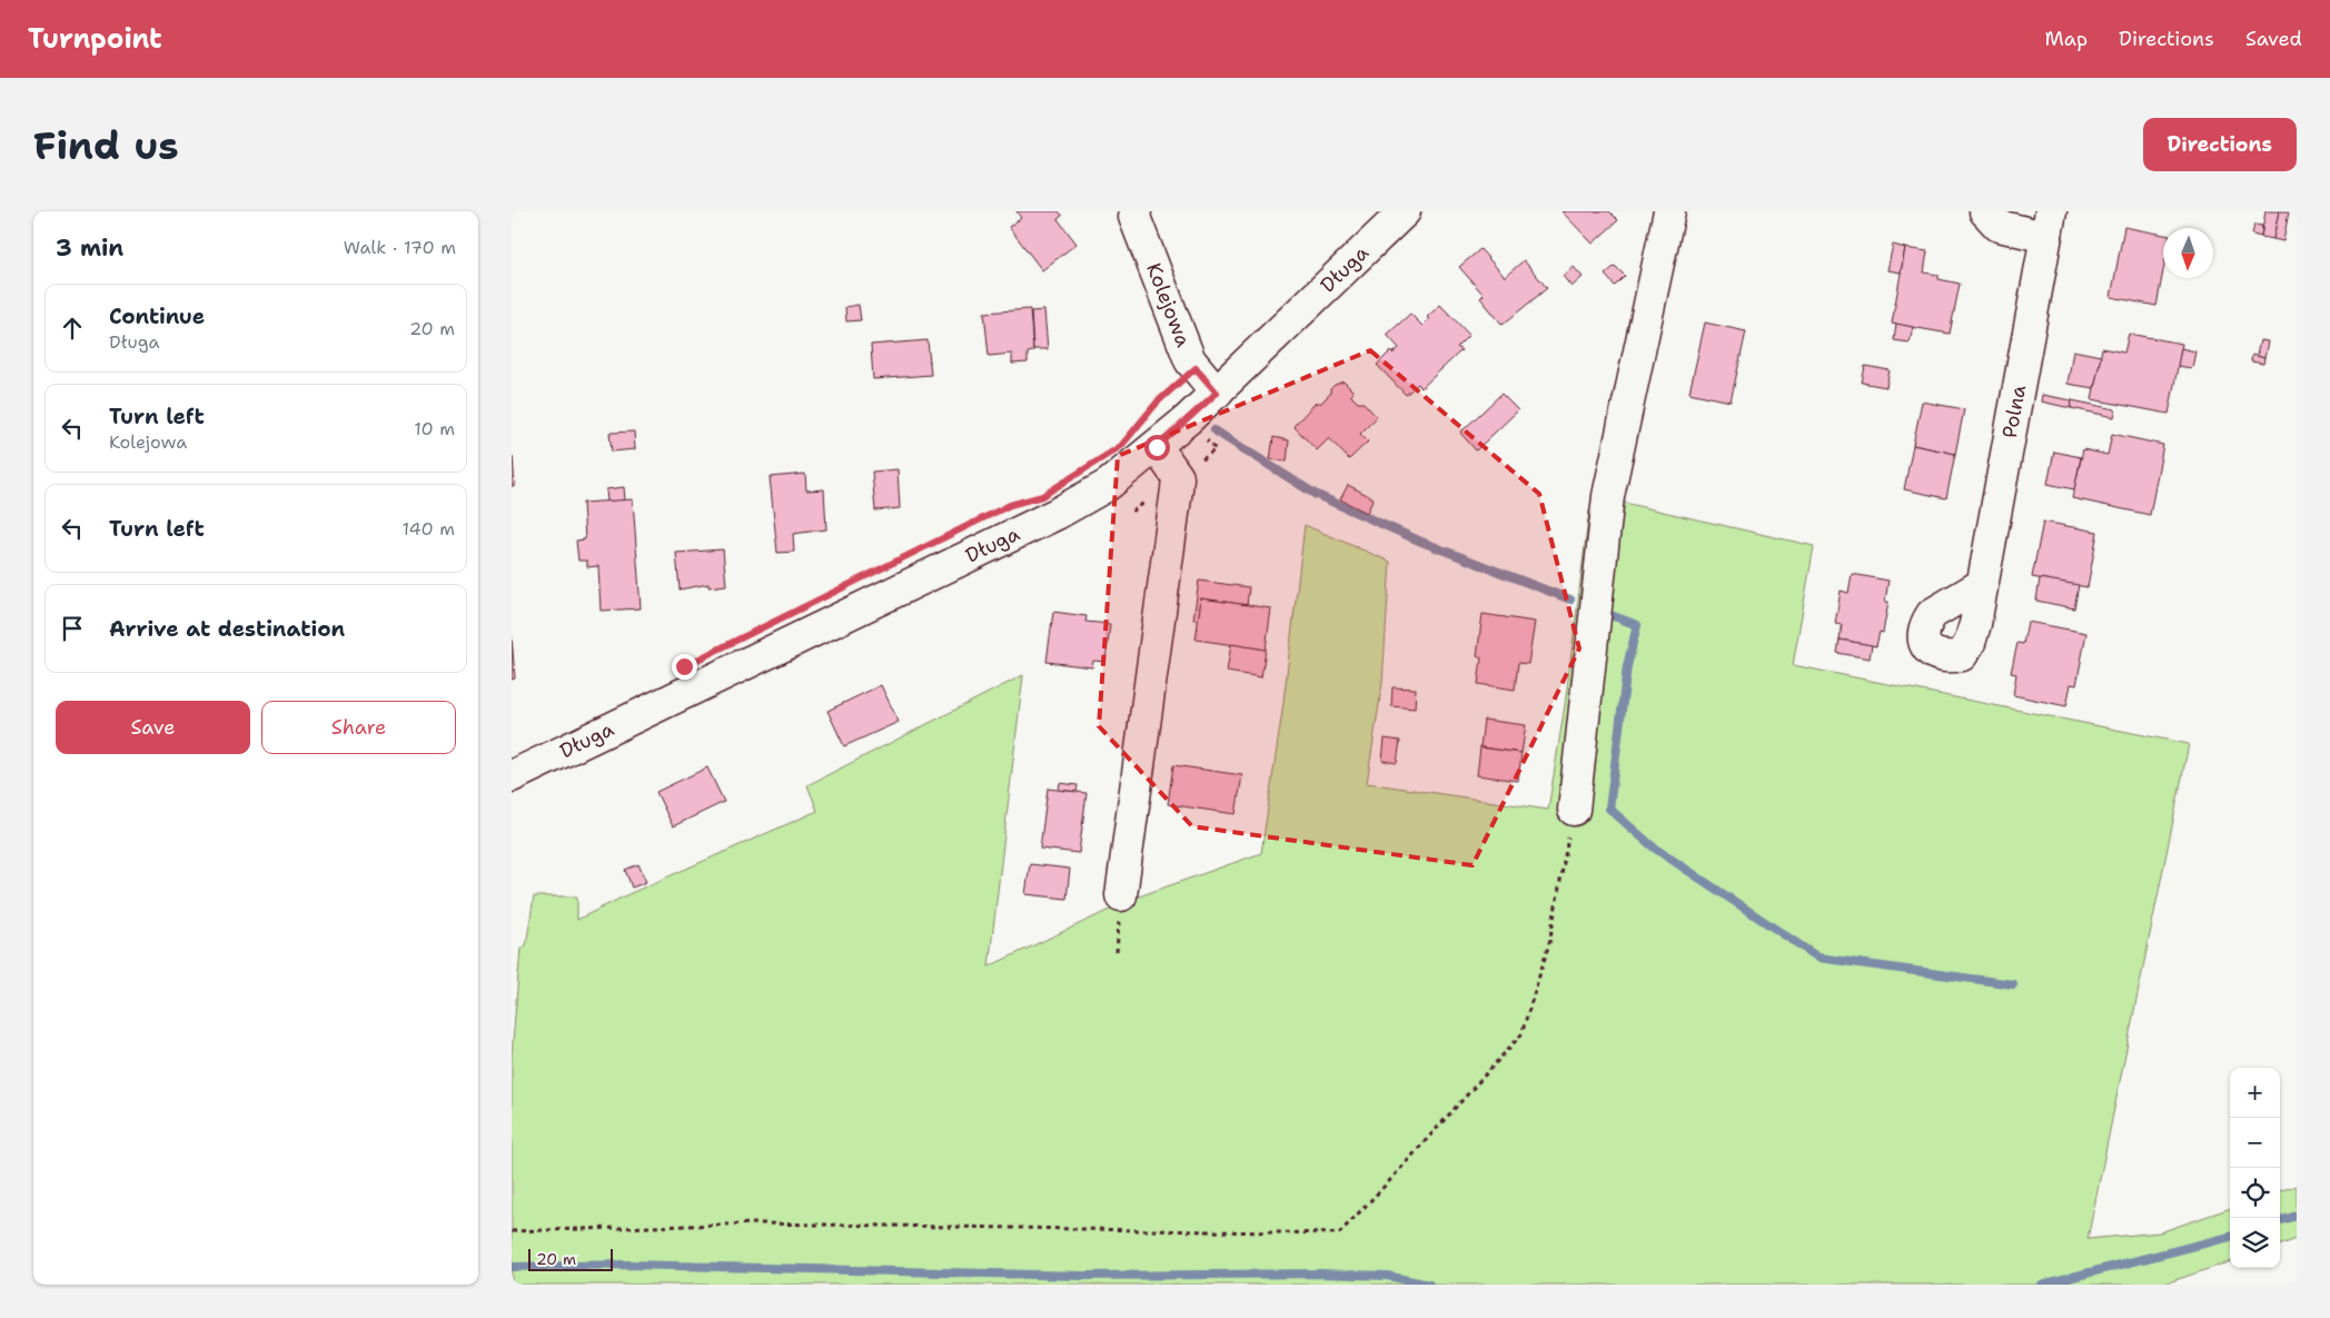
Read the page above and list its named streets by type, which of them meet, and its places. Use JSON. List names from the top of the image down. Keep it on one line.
{"streets":{"street":["Długa","Kolejowa","Polna"]},"crossings":[["Długa","Kolejowa"]],"scale_bar":"20 m","north":"bottom","page":{"header":"Turnpoint","nav":["Map","Directions","Saved"],"buttons":["Directions",["Save","Share"]],"title":"Find us","heading":["3 min","Walk · 170 m"],"list":[["Continue","Długa","20 m"],["Turn left","Kolejowa","10 m"],["Turn left","140 m"],"Arrive at destination"],"map_buttons":["+","−"],"scale":"20 m"}}
